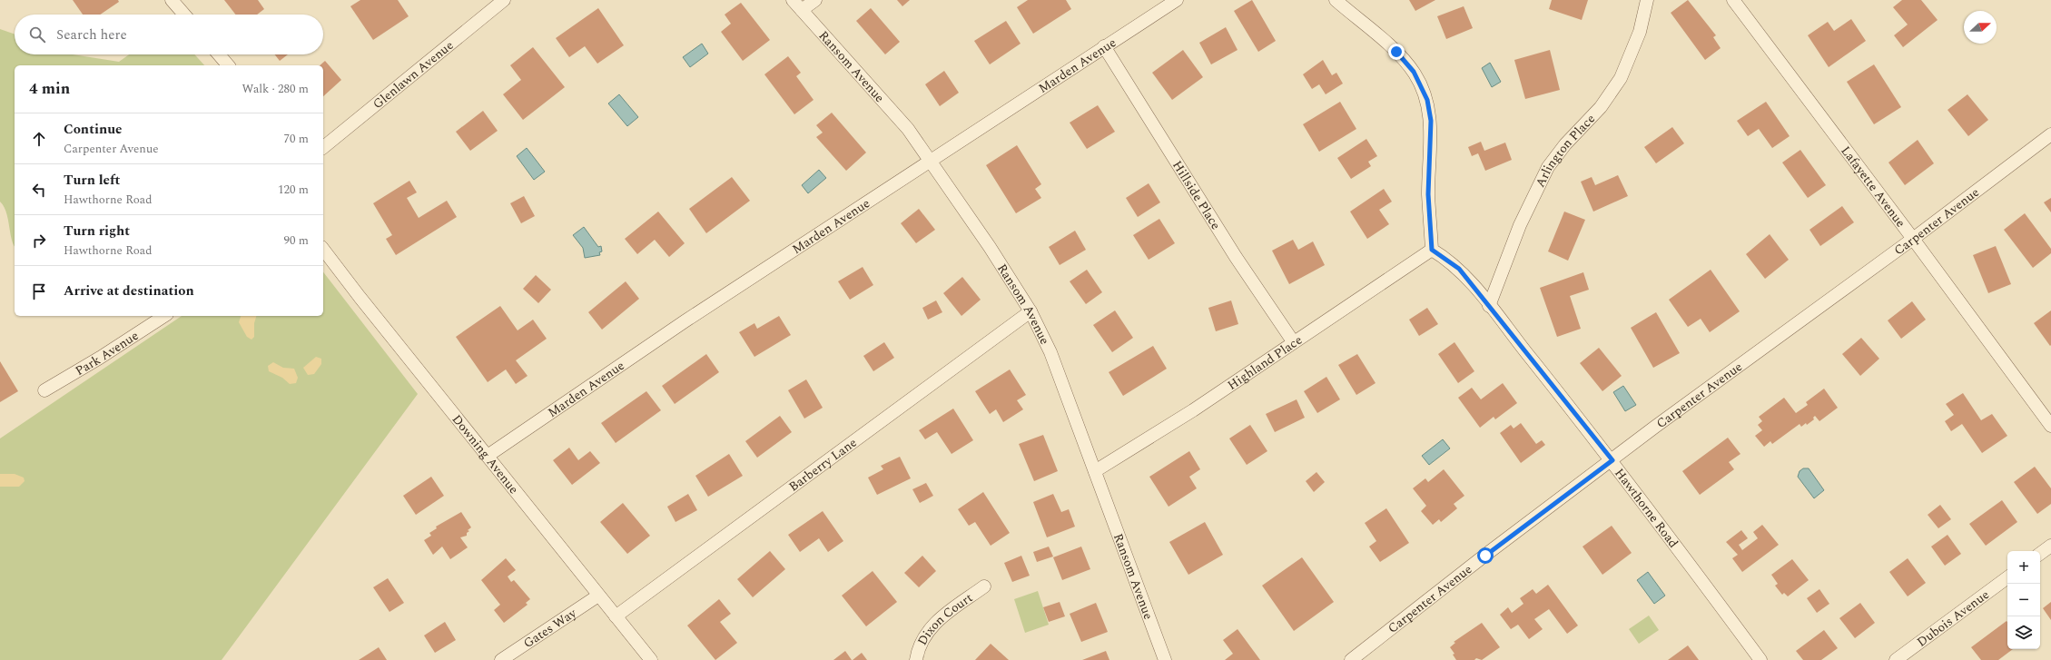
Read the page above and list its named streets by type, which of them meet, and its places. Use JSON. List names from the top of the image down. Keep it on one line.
{"streets":{"street":["Marden Avenue","Ransom Avenue","Glenlawn Avenue","Arlington Place","Lafayette Avenue","Hillside Place","Carpenter Avenue","Park Avenue","Highland Place","Downing Avenue","Barberry Lane","Hawthorne Road","Dubois Avenue","Dixon Court","Gates Way"]},"crossings":[["Marden Avenue","Ransom Avenue"],["Marden Avenue","Hillside Place"],["Marden Avenue","Downing Avenue"],["Ransom Avenue","Highland Place"],["Ransom Avenue","Barberry Lane"],["Arlington Place","Hawthorne Road"],["Lafayette Avenue","Carpenter Avenue"],["Hillside Place","Highland Place"],["Carpenter Avenue","Hawthorne Road"],["Highland Place","Hawthorne Road"],["Downing Avenue","Barberry Lane"],["Downing Avenue","Gates Way"]],"north":"right","page":{"search":"Search here","heading":["4 min","Walk · 280 m"],"list":[["Continue","Carpenter Avenue","70 m"],["Turn left","Hawthorne Road","120 m"],["Turn right","Hawthorne Road","90 m"],"Arrive at destination"],"map_buttons":["+","−"]}}
